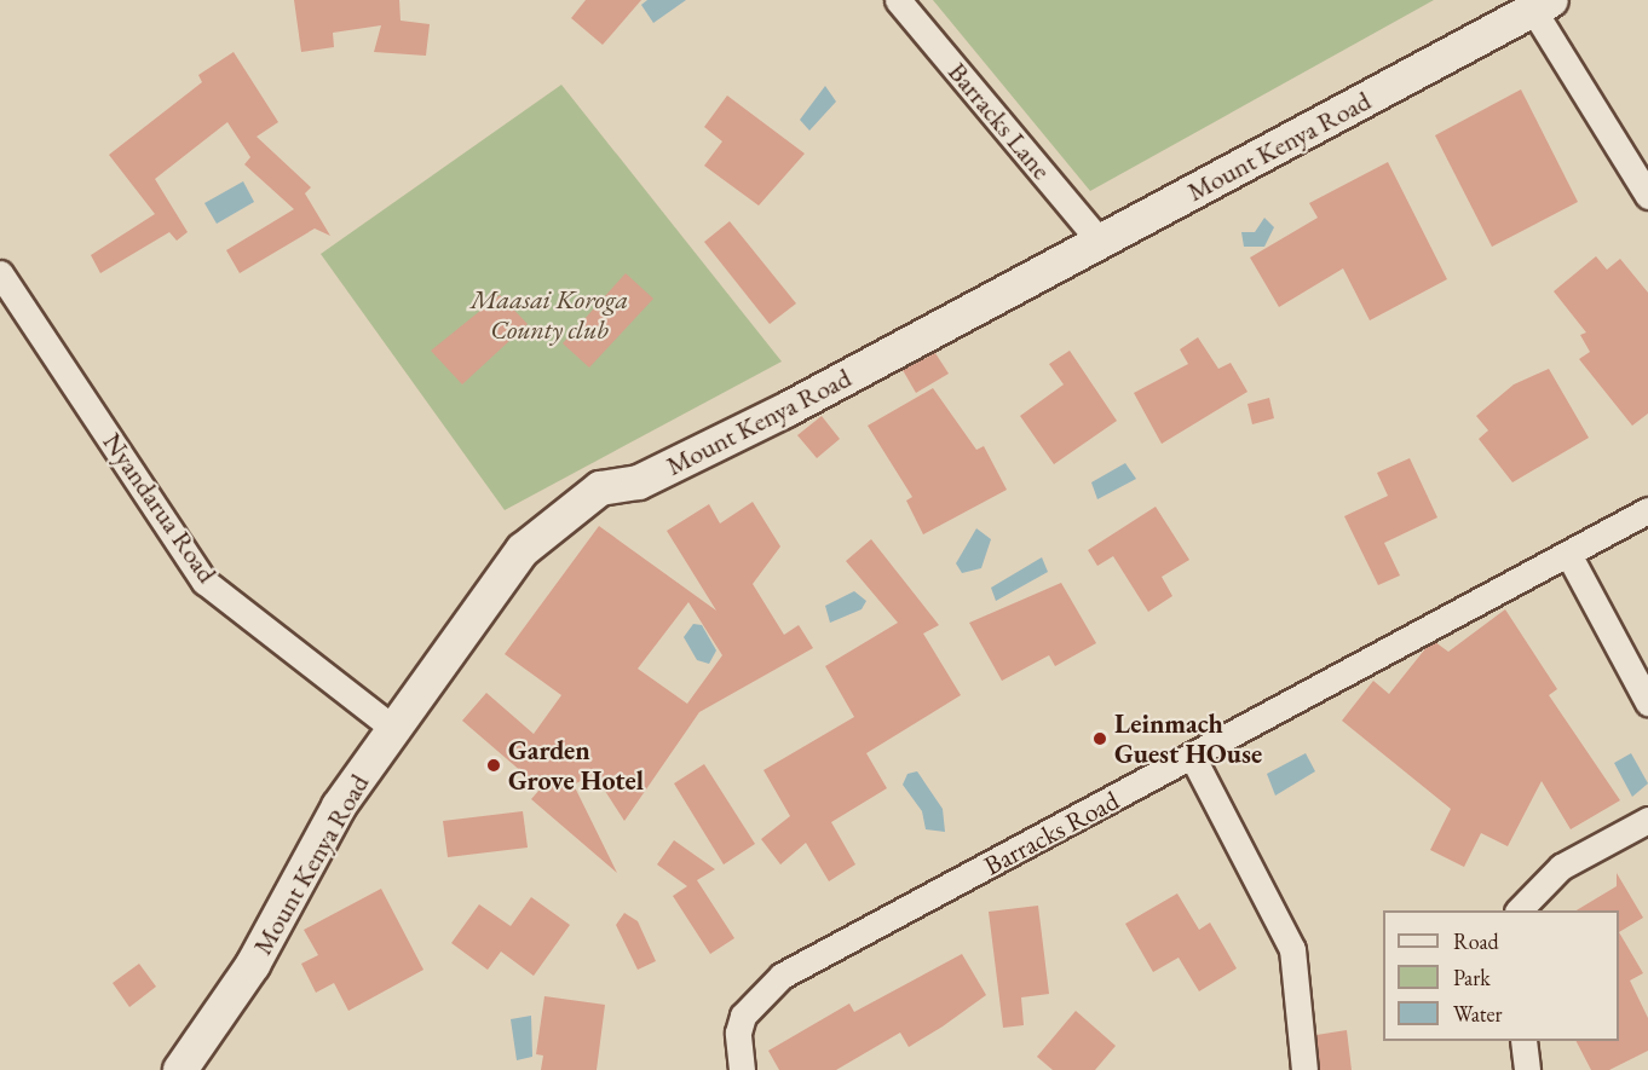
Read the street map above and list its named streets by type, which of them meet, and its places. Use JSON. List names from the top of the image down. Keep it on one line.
{"streets":{"main road":["Mount Kenya Road"],"street":["Barracks Lane","Nyandarua Road","Barracks Road"]},"crossings":[["Barracks Lane","Mount Kenya Road"],["Mount Kenya Road","Nyandarua Road"]],"parks":["Maasai Koroga County club"],"places":["Leinmach Guest HOuse","Garden Grove Hotel"],"legend":["Road","Park","Water"]}
